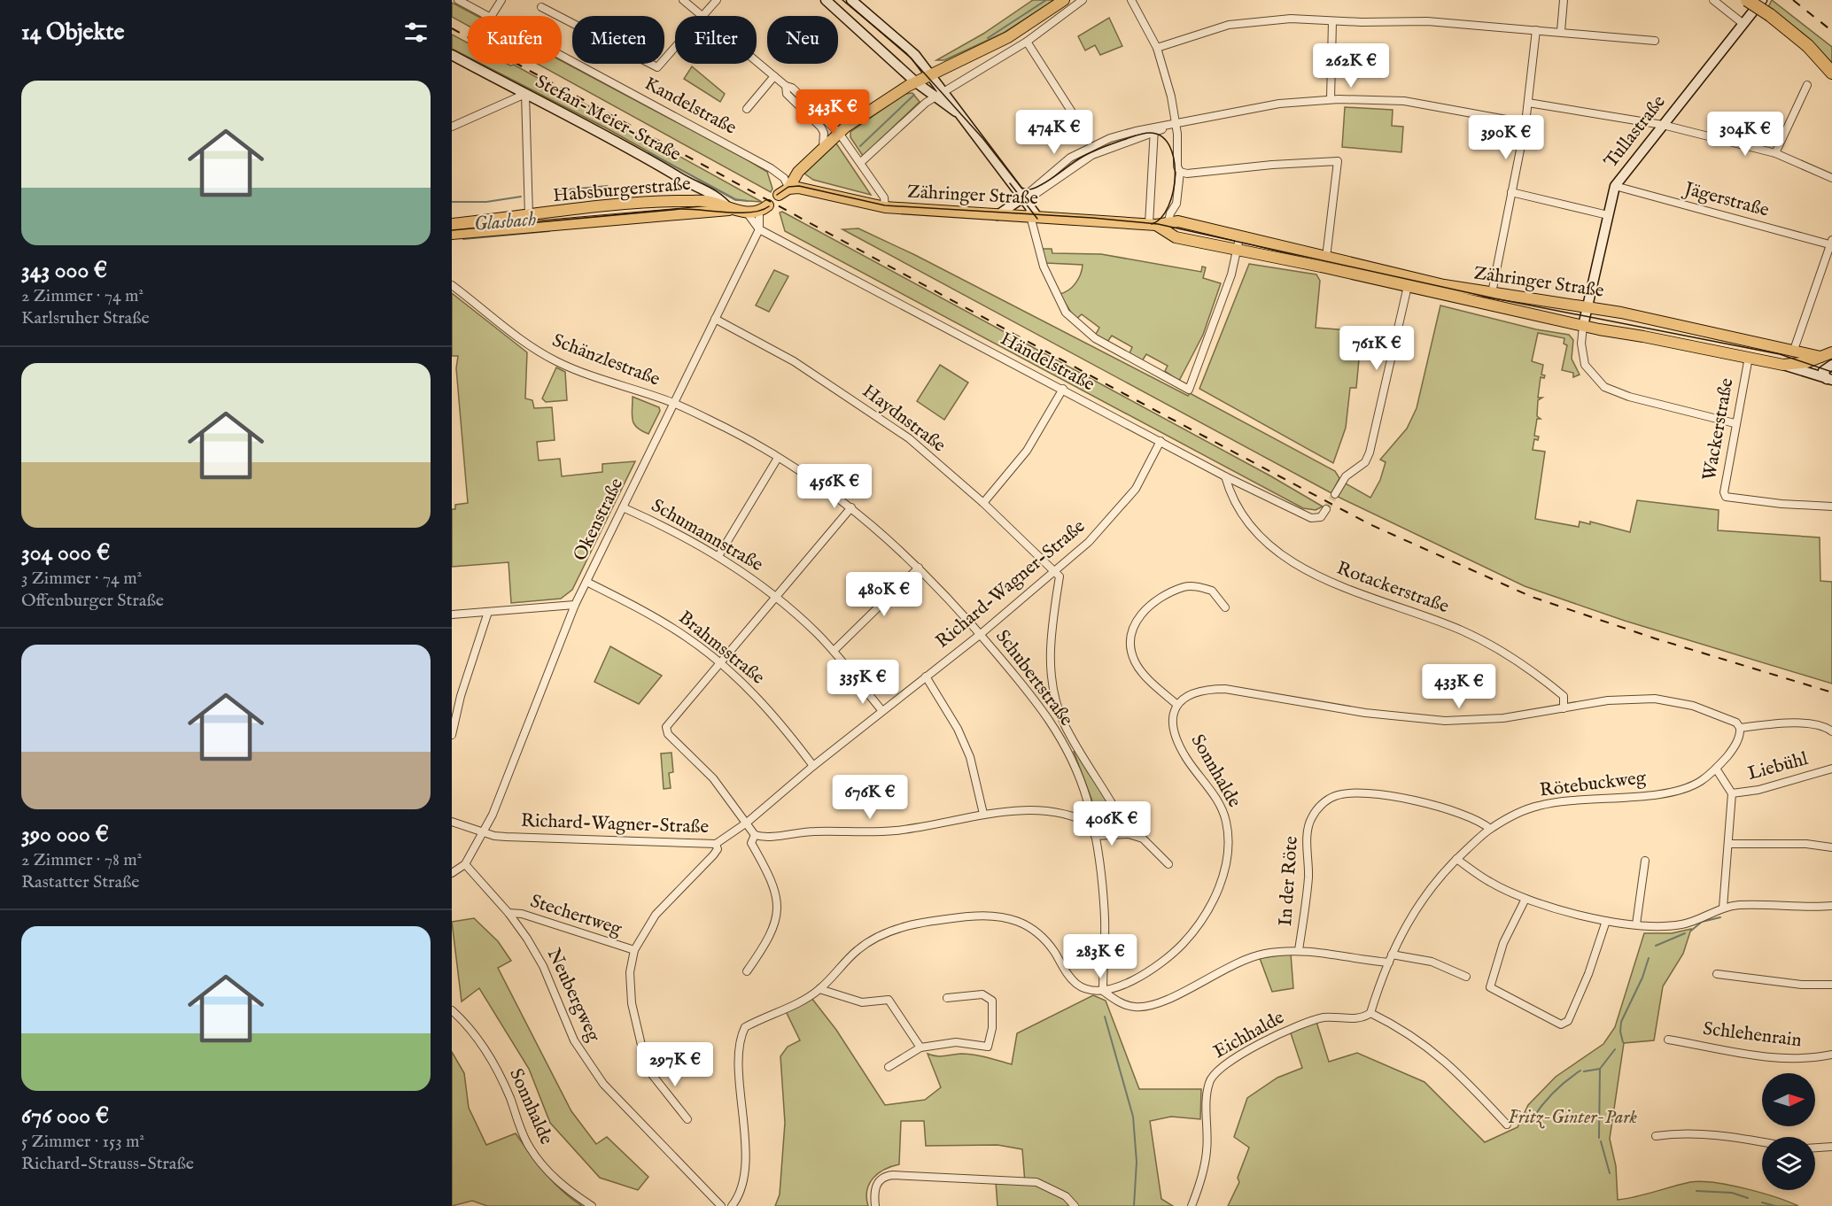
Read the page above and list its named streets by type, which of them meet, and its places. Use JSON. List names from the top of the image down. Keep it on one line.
{"streets":{"main road":["Stefan-Meier-Straße","Tullastraße","Habsburgerstraße","Zähringer Straße"],"street":["Kandelstraße","Jägerstraße","Schänzlestraße","Händelstraße","Haydnstraße","Wackerstraße","Okenstraße","Schumannstraße","Richard-Wagner-Straße","Rotackerstraße","Brahmsstraße","Schubertstraße","Liebühl","Sonnhalde","Rötebuckweg","In der Röte","Stechertweg","Neubergweg","Eichhalde","Schlehenrain"]},"crossings":[["Kandelstraße","Zähringer Straße"],["Stefan-Meier-Straße","Habsburgerstraße"],["Tullastraße","Zähringer Straße"],["Tullastraße","Jägerstraße"],["Habsburgerstraße","Okenstraße"],["Zähringer Straße","Wackerstraße"],["Schänzlestraße","Okenstraße"],["Schänzlestraße","Schubertstraße"],["Händelstraße","Okenstraße"],["Händelstraße","Richard-Wagner-Straße"],["Händelstraße","Rotackerstraße"],["Haydnstraße","Okenstraße"],["Haydnstraße","Richard-Wagner-Straße"],["Okenstraße","Schumannstraße"],["Okenstraße","Richard-Wagner-Straße"],["Okenstraße","Brahmsstraße"],["Okenstraße","Schubertstraße"],["Okenstraße","Neubergweg"],["Schumannstraße","Richard-Wagner-Straße"],["Richard-Wagner-Straße","Brahmsstraße"],["Richard-Wagner-Straße","Schubertstraße"],["Richard-Wagner-Straße","Stechertweg"],["Schubertstraße","Sonnhalde"],["Liebühl","Rötebuckweg"],["Rötebuckweg","In der Röte"],["Rötebuckweg","Eichhalde"],["Stechertweg","Neubergweg"]],"water":["Glasbach"],"parks":["Fritz-Ginter-Park"],"north":"right","page":{"heading":"14 Objekte","chip":["Kaufen","Mieten","Filter","Neu"],"price":["262K €","343K €","474K €","304K €","390K €","761K €","456K €","480K €","335K €","433K €","676K €","406K €","283K €","297K €"],"list":[{"name":"343 000 €","note":"2 Zimmer · 74 m² · Karlsruher Straße"},{"name":"304 000 €","note":"3 Zimmer · 74 m² · Offenburger Straße"},{"name":"390 000 €","note":"2 Zimmer · 78 m² · Rastatter Straße"},{"name":"676 000 €","note":"5 Zimmer · 153 m² · Richard-Strauss-Straße"}]}}
